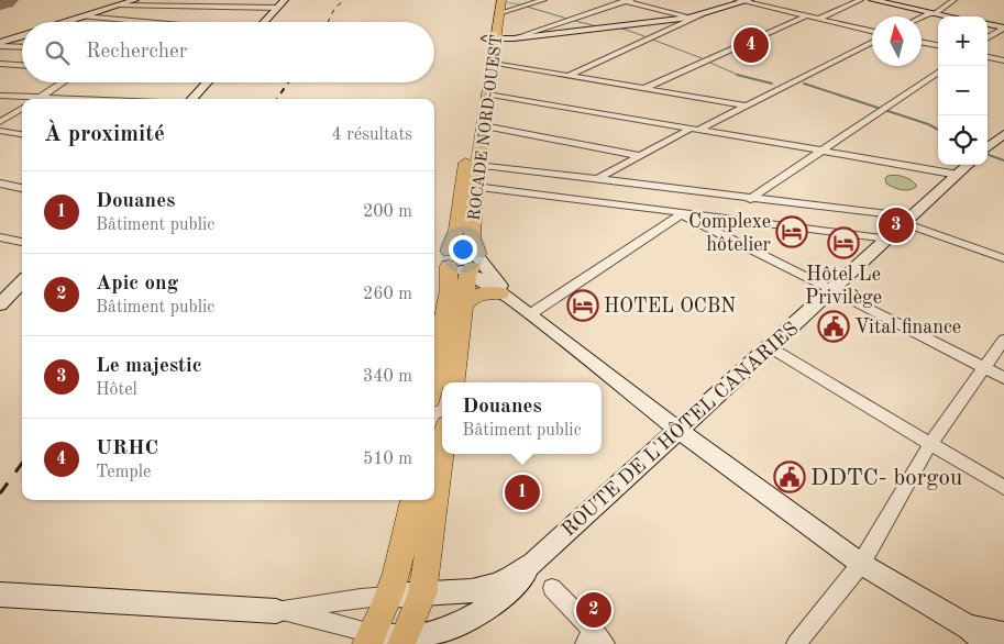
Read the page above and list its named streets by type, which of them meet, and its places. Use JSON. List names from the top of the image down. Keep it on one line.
{"streets":{"main road":["ROCADE NORD-OUEST"],"street":["ROUTE DE L'HÔTEL CANARIES"]},"places":{"hotel":["Complexe hôtelier","Hôtel Le Privilège","HOTEL OCBN"],"public building":["Vital finance","DDTC- borgou"]},"north":"top","page":{"map_buttons":["+","−"],"search":"Rechercher","pins":["4","3","1","2"],"heading":["À proximité","4 résultats"],"list":[{"mark":"1","name":"Douanes","note":"Bâtiment public","value":"200 m"},{"mark":"2","name":"Apic ong","note":"Bâtiment public","value":"260 m"},{"mark":"3","name":"Le majestic","note":"Hôtel","value":"340 m"},{"mark":"4","name":"URHC","note":"Temple","value":"510 m"}],"popup":["Douanes","Bâtiment public"]}}
